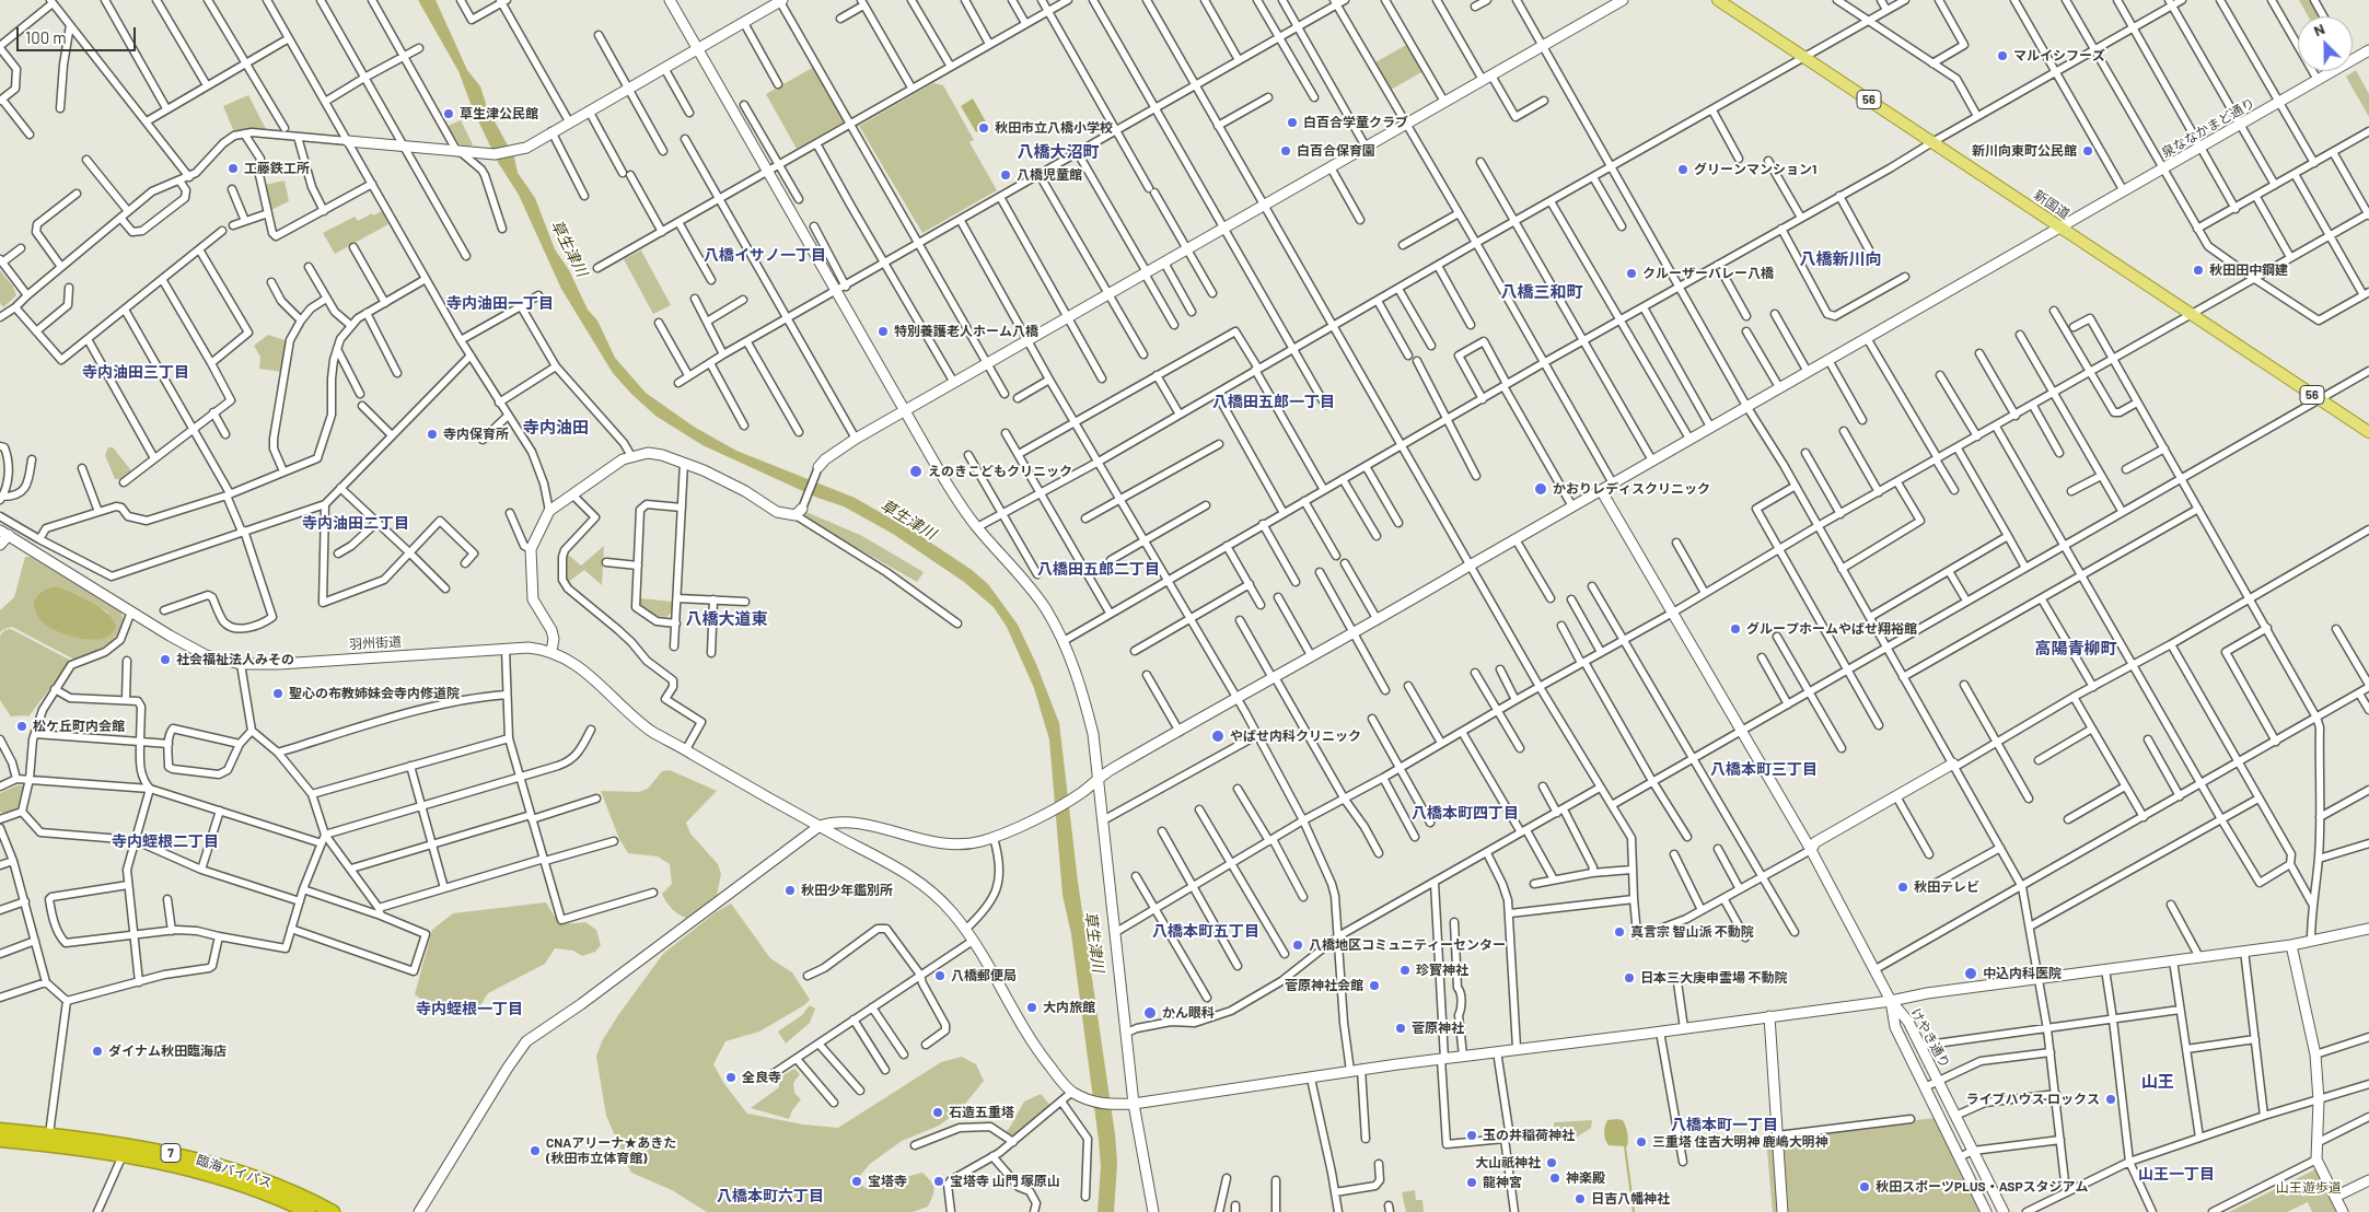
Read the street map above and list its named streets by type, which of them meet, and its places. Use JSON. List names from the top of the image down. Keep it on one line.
{"streets":{"highway":["7","臨海バイパス"],"main road":["56","新国道"],"street":["泉ななかまど通り","羽州街道","けやき通り"]},"crossings":[["泉ななかまど通り","新国道"],["泉ななかまど通り","羽州街道"]],"districts":["八橋大沼町","八橋イサノ一丁目","八橋新川向","八橋三和町","寺内油田一丁目","寺内油田三丁目","八橋田五郎一丁目","寺内油田","寺内油田二丁目","八橋田五郎二丁目","八橋大道東","高陽青柳町","八橋本町三丁目","八橋本町四丁目","寺内蛭根二丁目","八橋本町五丁目","寺内蛭根一丁目","山王","八橋本町一丁目","山王一丁目","八橋本町六丁目"],"water":["草生津川"],"parks":["山王遊歩道"],"places":["マルイシフーズ","草生津公民館","白百合学童クラブ","秋田市立八橋小学校","白百合保育園","新川向東町公民館","工藤鉄工所","グリーンマンション1","八橋児童館","秋田田中鋼建","クルーザーバレー八橋","特別養護老人ホーム八橋","寺内保育所","えのきこどもクリニック","かおりレディスクリニック","グループホームやばせ翔裕館","社会福祉法人みその","聖心の布教姉妹会寺内修道院","松ケ丘町内会館","やばせ内科クリニック","秋田テレビ","秋田少年鑑別所","真言宗 智山派 不動院","八橋地区コミュニティーセンター","珍寳神社","中込内科医院","八橋郵便局","日本三大庚申霊場 不動院","菅原神社会館","大内旅館","かん眼科","菅原神社","ダイナム秋田臨海店","全良寺","ライブハウス ロックス","石造五重塔","玉の井稲荷神社","三重塔 住吉大明神 鹿嶋大明神","CNAアリーナ★あきた (秋田市立体育館)","大山祇神社","神楽殿","宝塔寺","宝塔寺 山門 塚原山","龍神宮","秋田スポーツPLUS・ASPスタジアム","日吉八幡神社"],"scale_bar":"100 m","north":"top left"}
